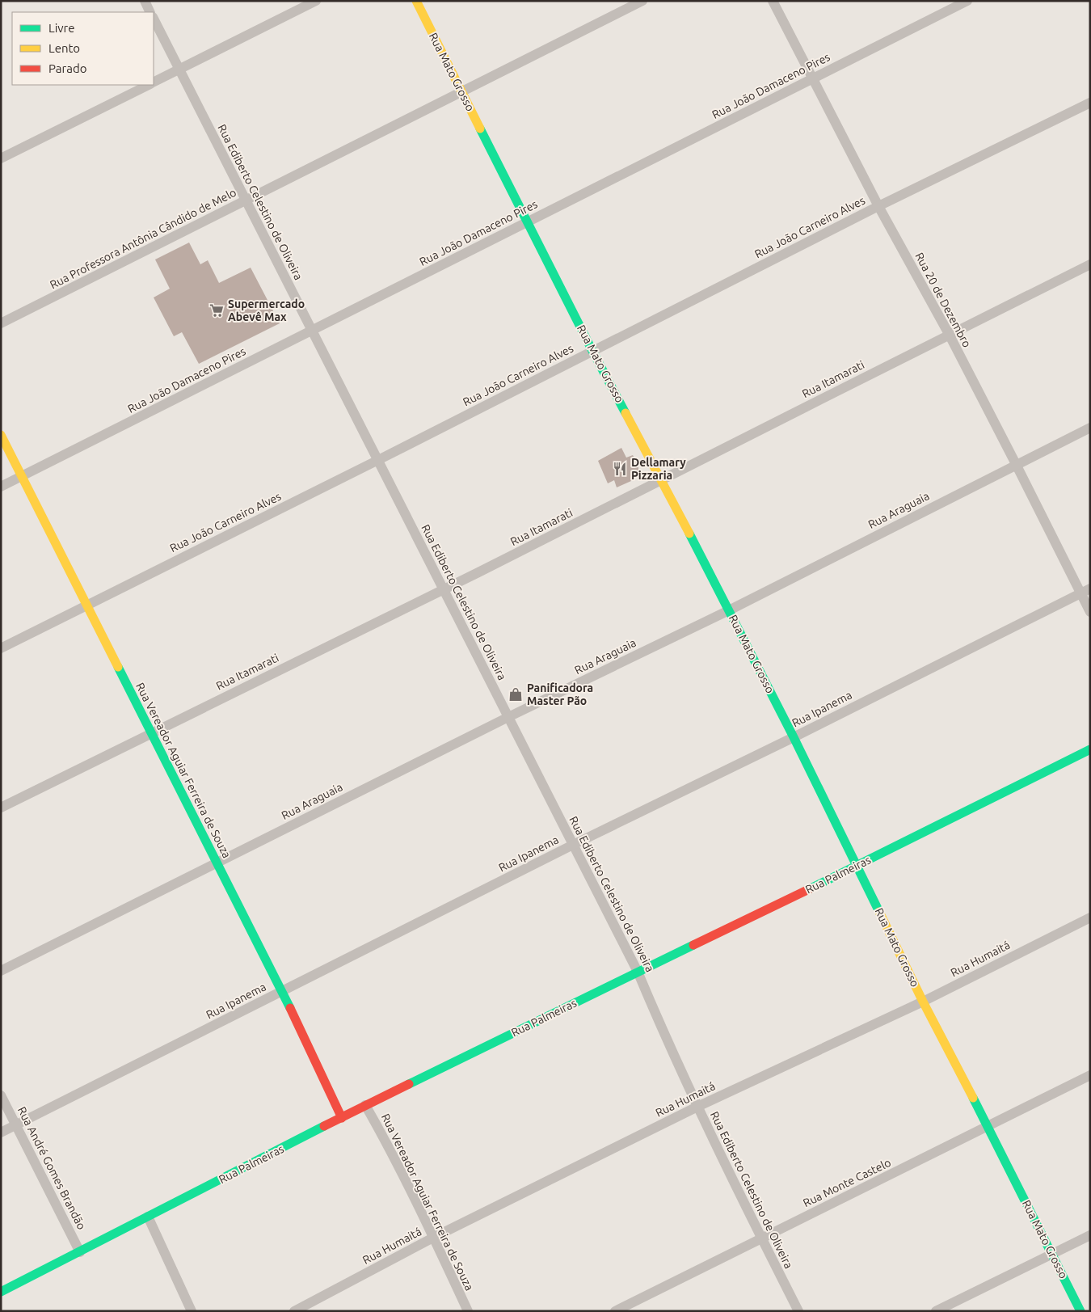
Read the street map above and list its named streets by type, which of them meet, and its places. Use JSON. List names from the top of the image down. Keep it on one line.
{"streets":{"street":["Rua Mato Grosso","Rua João Damaceno Pires","Rua Ediberto Celestino de Oliveira","Rua João Carneiro Alves","Rua Professora Antônia Cândido de Melo","Rua 20 de Dezembro","Rua Itamarati","Rua Araguaia","Rua Ipanema","Rua Vereador Aguiar Ferreira de Souza","Rua Palmeiras","Rua Humaitá","Rua André Gomes Brandão","Rua Monte Castelo"]},"crossings":[["Rua Mato Grosso","Rua João Damaceno Pires"],["Rua Mato Grosso","Rua João Carneiro Alves"],["Rua Mato Grosso","Rua Professora Antônia Cândido de Melo"],["Rua Mato Grosso","Rua Itamarati"],["Rua Mato Grosso","Rua Araguaia"],["Rua Mato Grosso","Rua Ipanema"],["Rua Mato Grosso","Rua Palmeiras"],["Rua Mato Grosso","Rua Humaitá"],["Rua Mato Grosso","Rua Monte Castelo"],["Rua João Damaceno Pires","Rua Ediberto Celestino de Oliveira"],["Rua João Damaceno Pires","Rua 20 de Dezembro"],["Rua João Damaceno Pires","Rua Vereador Aguiar Ferreira de Souza"],["Rua Ediberto Celestino de Oliveira","Rua João Carneiro Alves"],["Rua Ediberto Celestino de Oliveira","Rua Professora Antônia Cândido de Melo"],["Rua Ediberto Celestino de Oliveira","Rua Itamarati"],["Rua Ediberto Celestino de Oliveira","Rua Araguaia"],["Rua Ediberto Celestino de Oliveira","Rua Ipanema"],["Rua Ediberto Celestino de Oliveira","Rua Palmeiras"],["Rua Ediberto Celestino de Oliveira","Rua Humaitá"],["Rua Ediberto Celestino de Oliveira","Rua Monte Castelo"],["Rua João Carneiro Alves","Rua 20 de Dezembro"],["Rua João Carneiro Alves","Rua Vereador Aguiar Ferreira de Souza"],["Rua 20 de Dezembro","Rua Itamarati"],["Rua 20 de Dezembro","Rua Araguaia"],["Rua 20 de Dezembro","Rua Ipanema"],["Rua Itamarati","Rua Vereador Aguiar Ferreira de Souza"],["Rua Araguaia","Rua Vereador Aguiar Ferreira de Souza"],["Rua Ipanema","Rua Vereador Aguiar Ferreira de Souza"],["Rua Ipanema","Rua André Gomes Brandão"],["Rua Vereador Aguiar Ferreira de Souza","Rua Palmeiras"],["Rua Vereador Aguiar Ferreira de Souza","Rua Humaitá"],["Rua Palmeiras","Rua André Gomes Brandão"]],"places":{"supermarket":["Supermercado Abevê Max"],"restaurant":["Dellamary Pizzaria"],"shop":["Panificadora Master Pão"]},"legend":["Livre","Lento","Parado"]}
